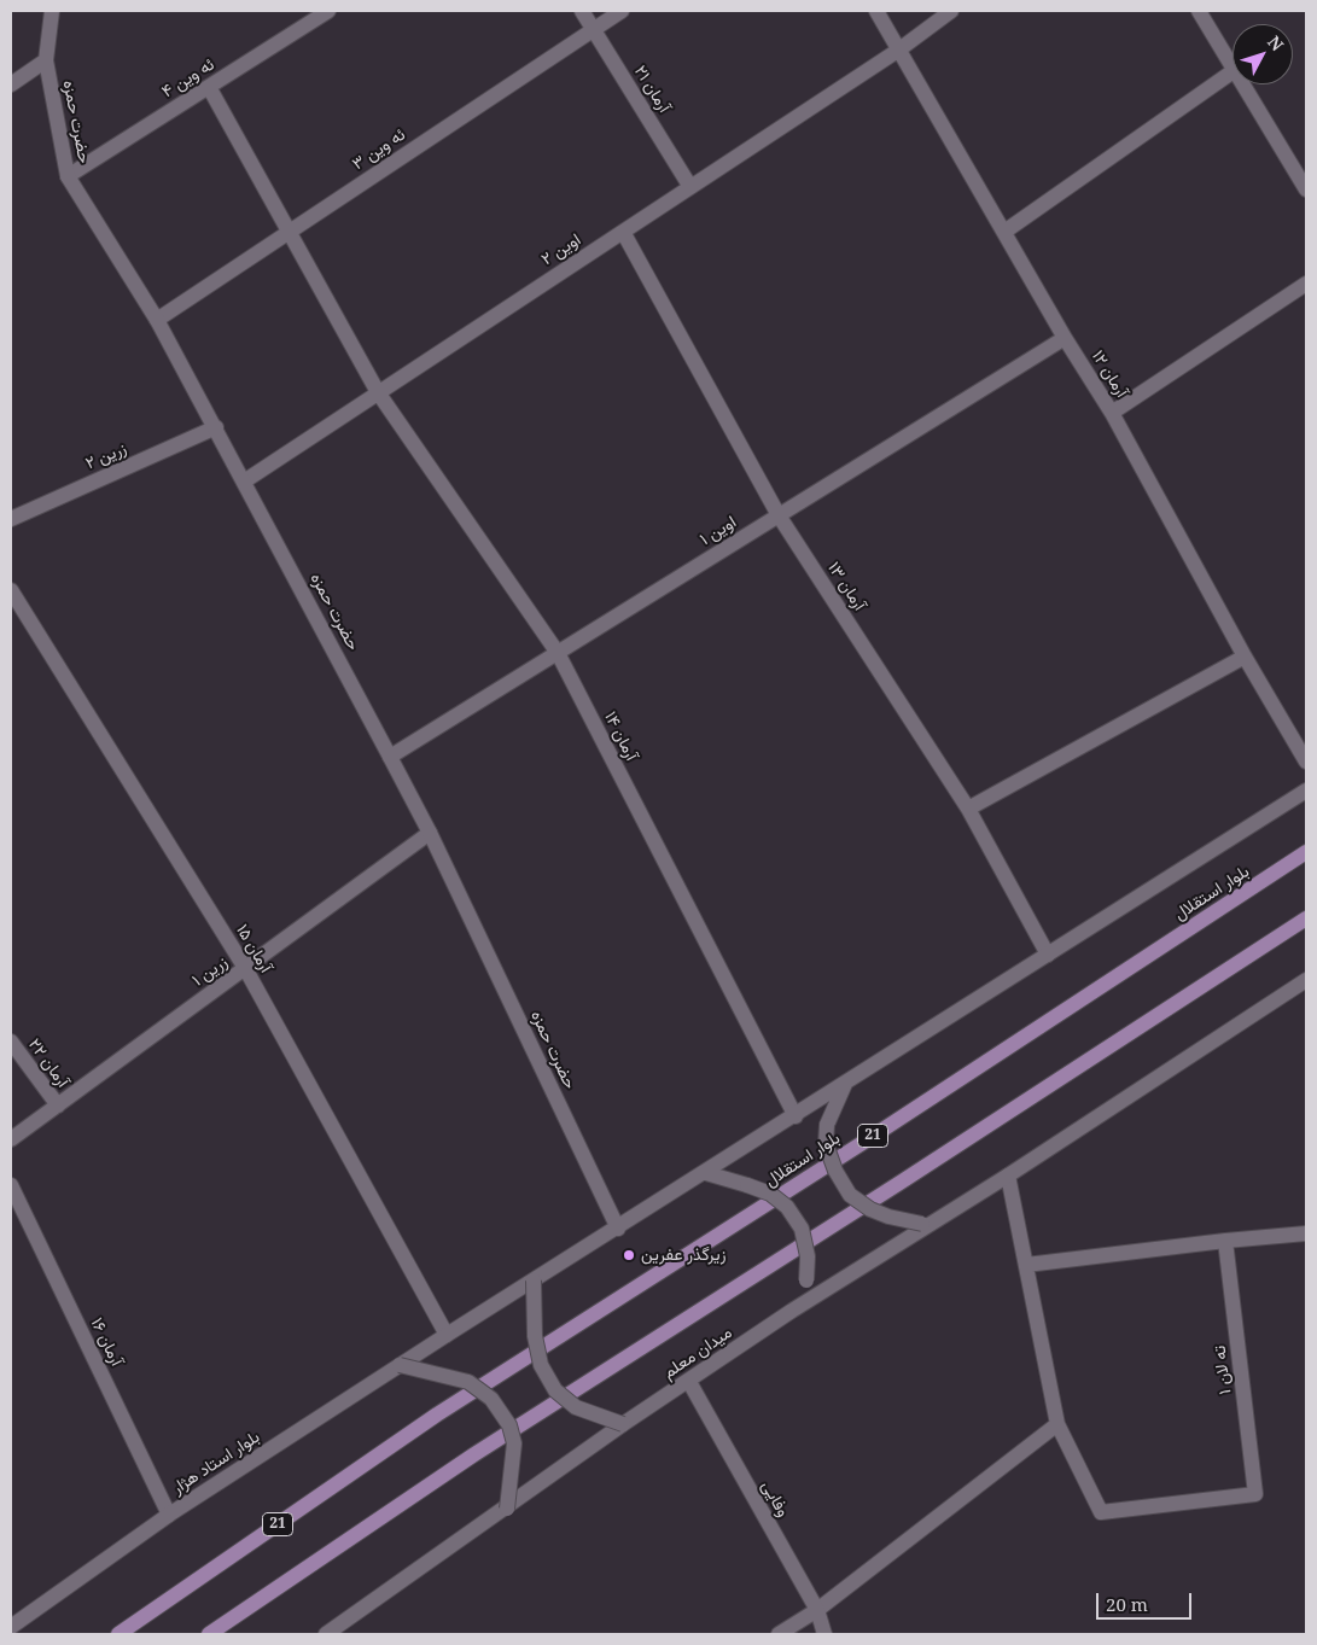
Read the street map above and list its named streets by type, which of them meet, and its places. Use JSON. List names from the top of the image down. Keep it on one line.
{"streets":{"main road":["بلوار استقلال","21"],"street":["ئه وین ۴","آرمان ۲۱","حضرت حمزه","ئه وین ۳","اوین ۲","آرمان ۱۲","زرین ۲","اوین ۱","آرمان ۱۳","آرمان ۱۴","آرمان ۱۵","زرین ۱","آرمان ۲۲","آرمان ۱۶","میدان معلم","ته لان ۱","بلوار استاد هژار","وفایی"]},"crossings":[["ئه وین ۴","حضرت حمزه"],["ئه وین ۴","آرمان ۱۴"],["آرمان ۲۱","ئه وین ۳"],["آرمان ۲۱","اوین ۲"],["حضرت حمزه","ئه وین ۳"],["حضرت حمزه","اوین ۲"],["حضرت حمزه","زرین ۲"],["حضرت حمزه","اوین ۱"],["حضرت حمزه","زرین ۱"],["ئه وین ۳","آرمان ۱۴"],["اوین ۲","آرمان ۱۲"],["اوین ۲","آرمان ۱۳"],["اوین ۲","آرمان ۱۴"],["آرمان ۱۲","اوین ۱"],["اوین ۱","آرمان ۱۳"],["اوین ۱","آرمان ۱۴"],["آرمان ۱۵","زرین ۱"],["آرمان ۱۵","بلوار استاد هژار"],["زرین ۱","آرمان ۲۲"],["آرمان ۱۶","بلوار استاد هژار"],["میدان معلم","وفایی"]],"places":["زیرگذر عفرین"],"scale_bar":"20 m","north":"top right"}
